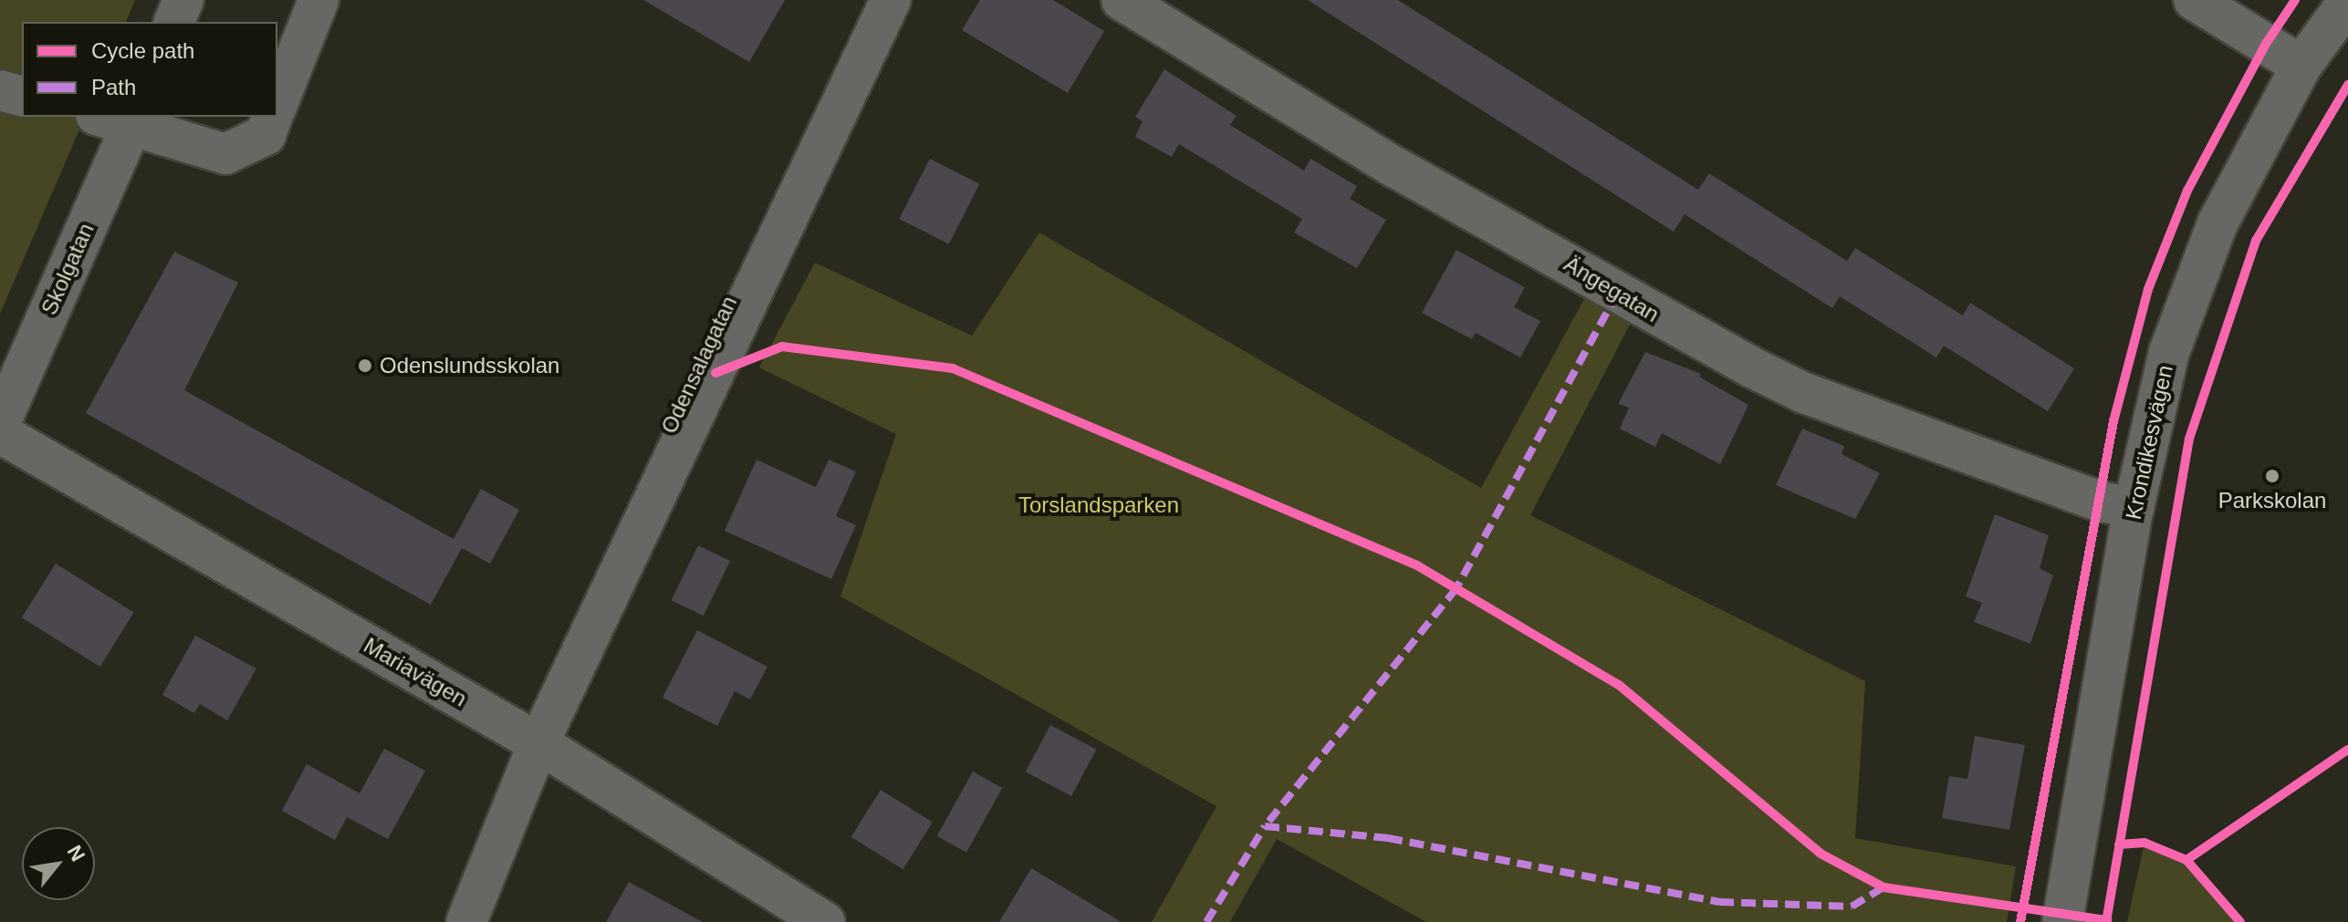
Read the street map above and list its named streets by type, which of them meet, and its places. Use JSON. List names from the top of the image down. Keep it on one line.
{"streets":{"street":["Skolgatan","Ängegatan","Odensalagatan","Krondikesvägen","Mariavägen"]},"crossings":[["Ängegatan","Krondikesvägen"],["Odensalagatan","Mariavägen"]],"parks":["Torslandsparken"],"places":["Odenslundsskolan","Parkskolan"],"legend":["Cycle path","Path"],"north":"top right"}
